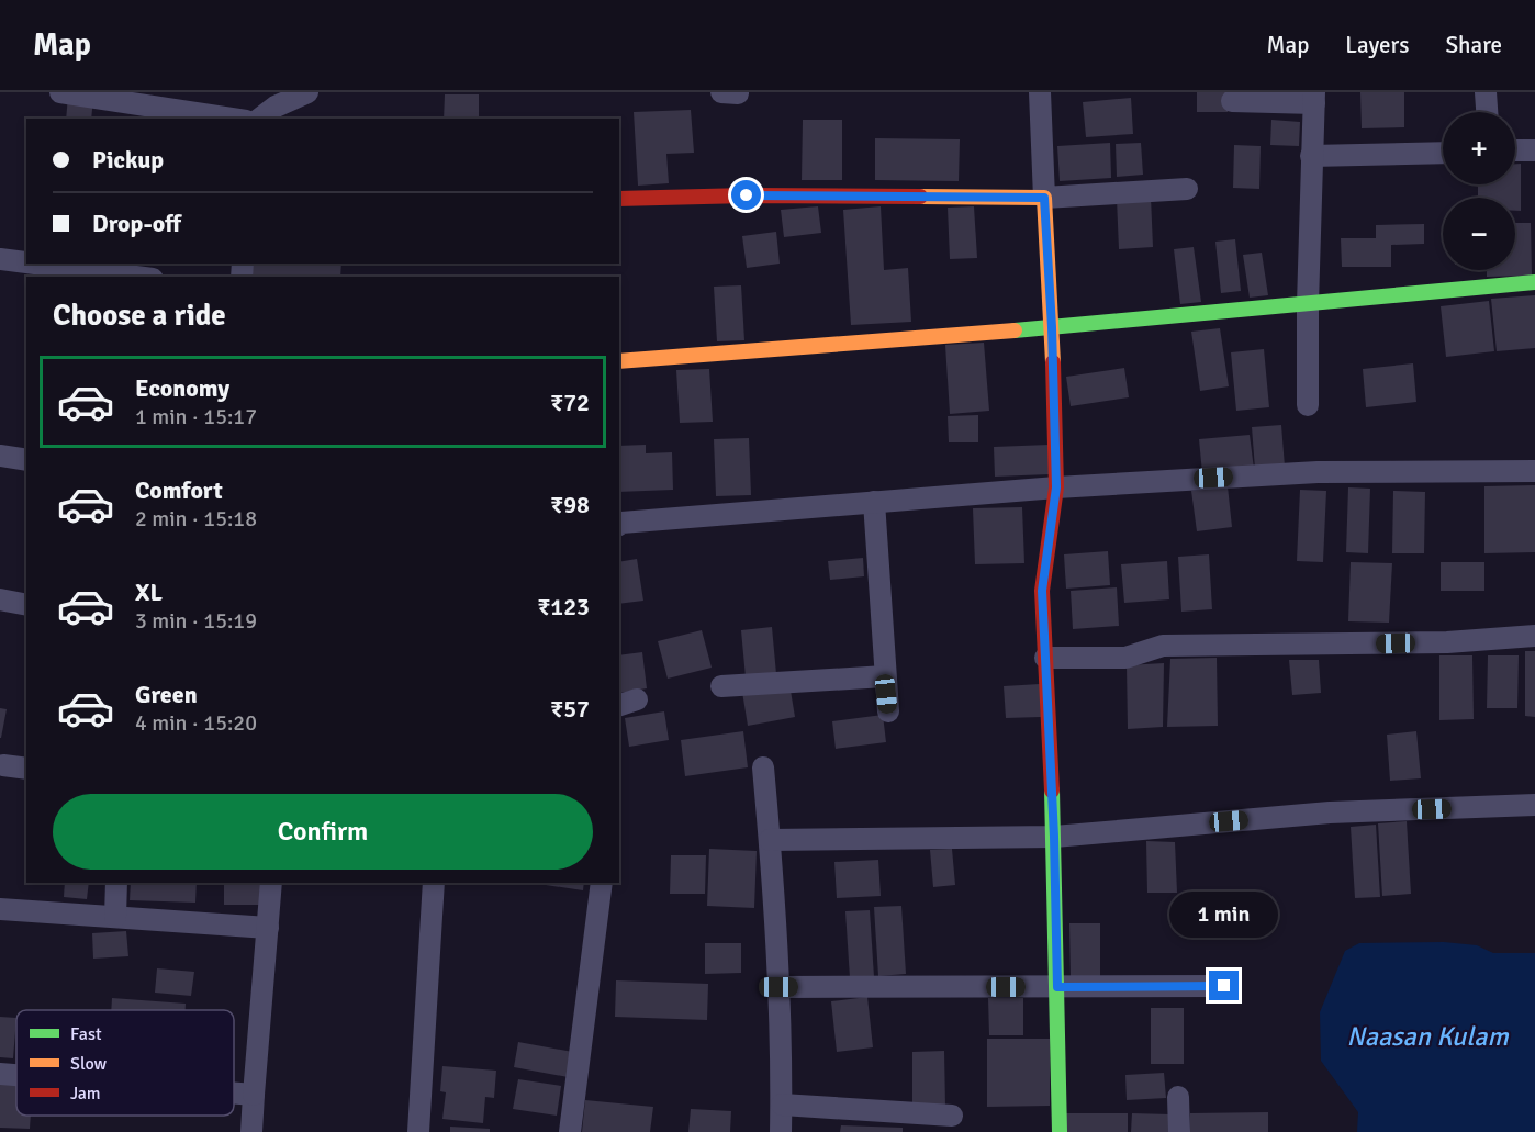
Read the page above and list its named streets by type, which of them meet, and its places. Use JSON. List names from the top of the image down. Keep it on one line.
{"water":["Naasan Kulam"],"legend":["Fast","Slow","Jam"],"page":{"header":"Map","nav":["Map","Layers","Share"],"map_buttons":["+","−"],"banner":["Pickup","Drop-off"],"heading":"Choose a ride","list":[{"name":"Economy","note":"1 min · 15:17","value":"₹72"},{"name":"Comfort","note":"2 min · 15:18","value":"₹98"},{"name":"XL","note":"3 min · 15:19","value":"₹123"},{"name":"Green","note":"4 min · 15:20","value":"₹57"}],"buttons":"Confirm","bubble":"1 min"}}
